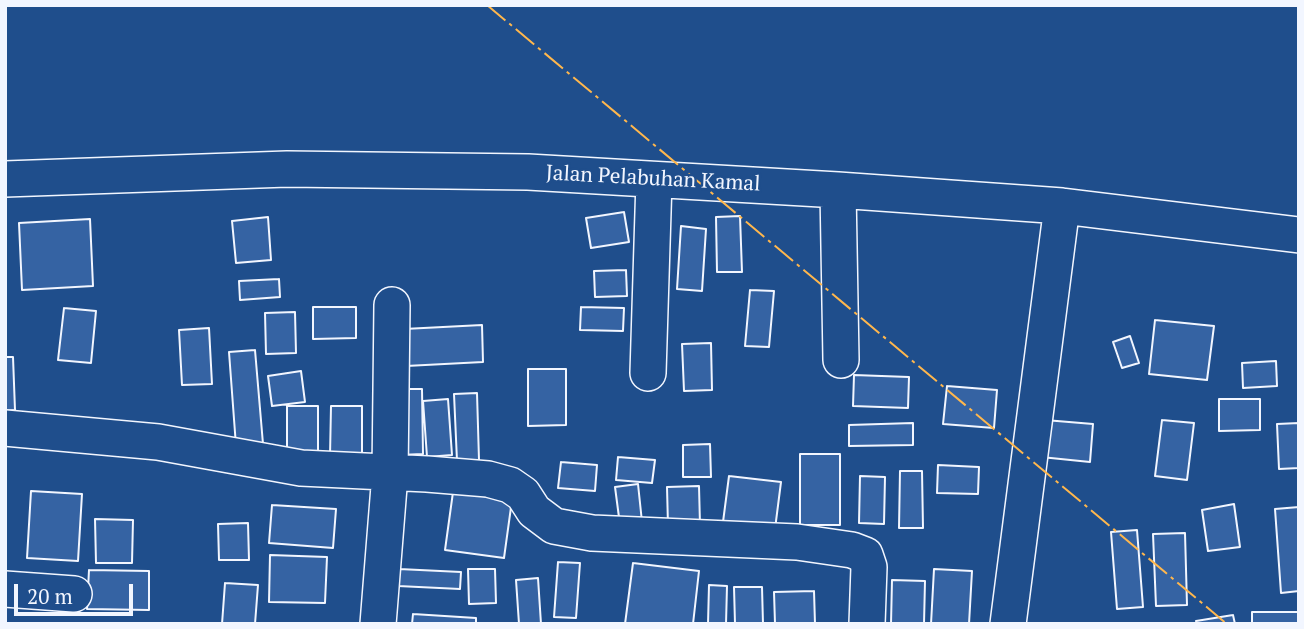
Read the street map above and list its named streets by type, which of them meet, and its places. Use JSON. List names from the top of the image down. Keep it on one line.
{"streets":{"street":["Jalan Pelabuhan Kamal"]},"scale_bar":"20 m"}
